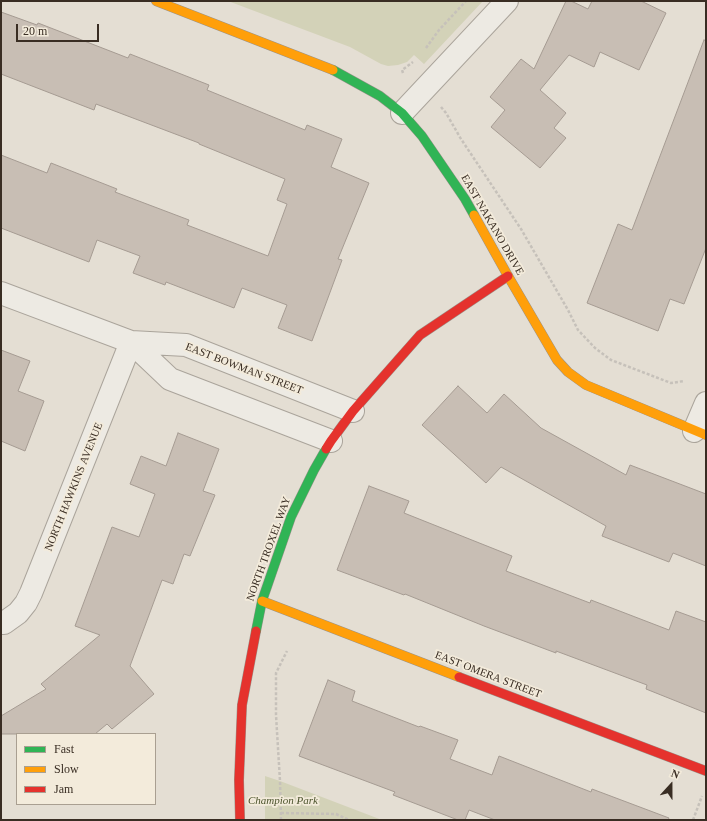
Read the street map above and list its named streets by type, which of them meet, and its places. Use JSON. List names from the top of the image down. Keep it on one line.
{"streets":{"street":["EAST NAKANO DRIVE","EAST BOWMAN STREET","NORTH HAWKINS AVENUE","NORTH TROXEL WAY","EAST OMERA STREET"]},"crossings":[["EAST NAKANO DRIVE","NORTH TROXEL WAY"],["EAST BOWMAN STREET","NORTH HAWKINS AVENUE"],["EAST BOWMAN STREET","NORTH TROXEL WAY"],["NORTH TROXEL WAY","EAST OMERA STREET"]],"parks":["Champion Park"],"legend":["Fast","Slow","Jam"],"scale_bar":"20 m","north":"top"}
